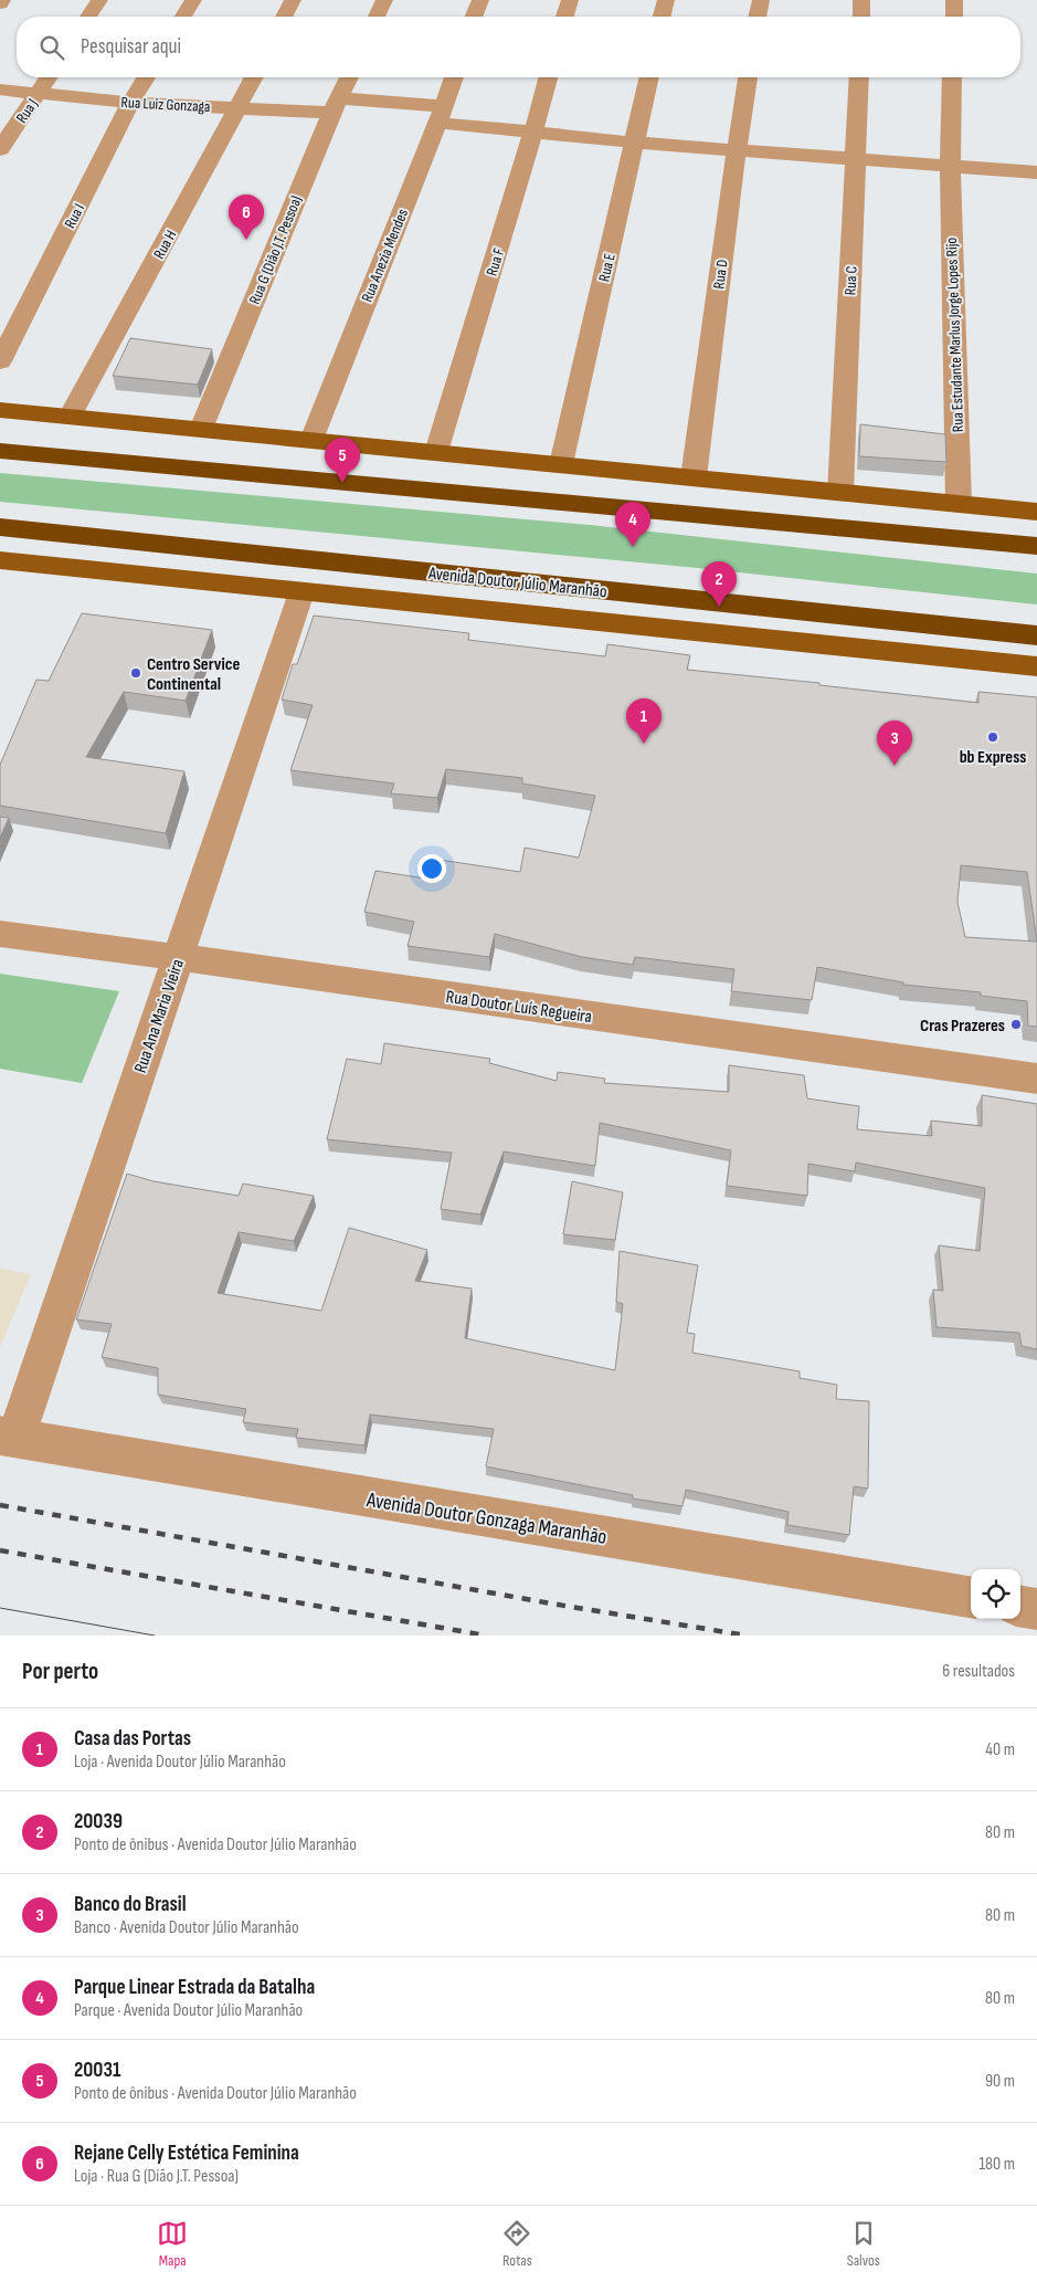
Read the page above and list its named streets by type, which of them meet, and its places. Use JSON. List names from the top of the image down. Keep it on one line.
{"streets":{"highway":["Avenida Doutor Júlio Maranhão"],"street":["Rua Luiz Gonzaga","Rua J","Rua I","Rua H","Rua G (Dião J.T. Pessoa)","Rua Anezia Mendes","Rua F","Rua E","Rua D","Rua C","Rua Estudante Marlus Jorge Lopes Rijo","Rua Doutor Luís Regueira","Rua Ana Maria Vieira","Avenida Doutor Gonzaga Maranhão"]},"crossings":[["Rua Luiz Gonzaga","Rua J"],["Rua Luiz Gonzaga","Rua I"],["Rua Luiz Gonzaga","Rua H"],["Rua Luiz Gonzaga","Rua G (Dião J.T. Pessoa)"],["Rua Luiz Gonzaga","Rua Anezia Mendes"],["Rua Luiz Gonzaga","Rua F"],["Rua Luiz Gonzaga","Rua E"],["Avenida Doutor Júlio Maranhão","Rua Ana Maria Vieira"],["Rua Doutor Luís Regueira","Rua Ana Maria Vieira"],["Rua Ana Maria Vieira","Avenida Doutor Gonzaga Maranhão"]],"places":["Centro Service Continental","bb Express","Cras Prazeres"],"page":{"search":"Pesquisar aqui","pins":["6","5","4","2","1","3"],"heading":["Por perto","6 resultados"],"list":[{"mark":"1","name":"Casa das Portas","note":"Loja · Avenida Doutor Júlio Maranhão","value":"40 m"},{"mark":"2","name":"20039","note":"Ponto de ônibus · Avenida Doutor Júlio Maranhão","value":"80 m"},{"mark":"3","name":"Banco do Brasil","note":"Banco · Avenida Doutor Júlio Maranhão","value":"80 m"},{"mark":"4","name":"Parque Linear Estrada da Batalha","note":"Parque · Avenida Doutor Júlio Maranhão","value":"80 m"},{"mark":"5","name":"20031","note":"Ponto de ônibus · Avenida Doutor Júlio Maranhão","value":"90 m"},{"mark":"6","name":"Rejane Celly Estética Feminina","note":"Loja · Rua G (Dião J.T. Pessoa)","value":"180 m"}],"nav":["Mapa","Rotas","Salvos"]}}
